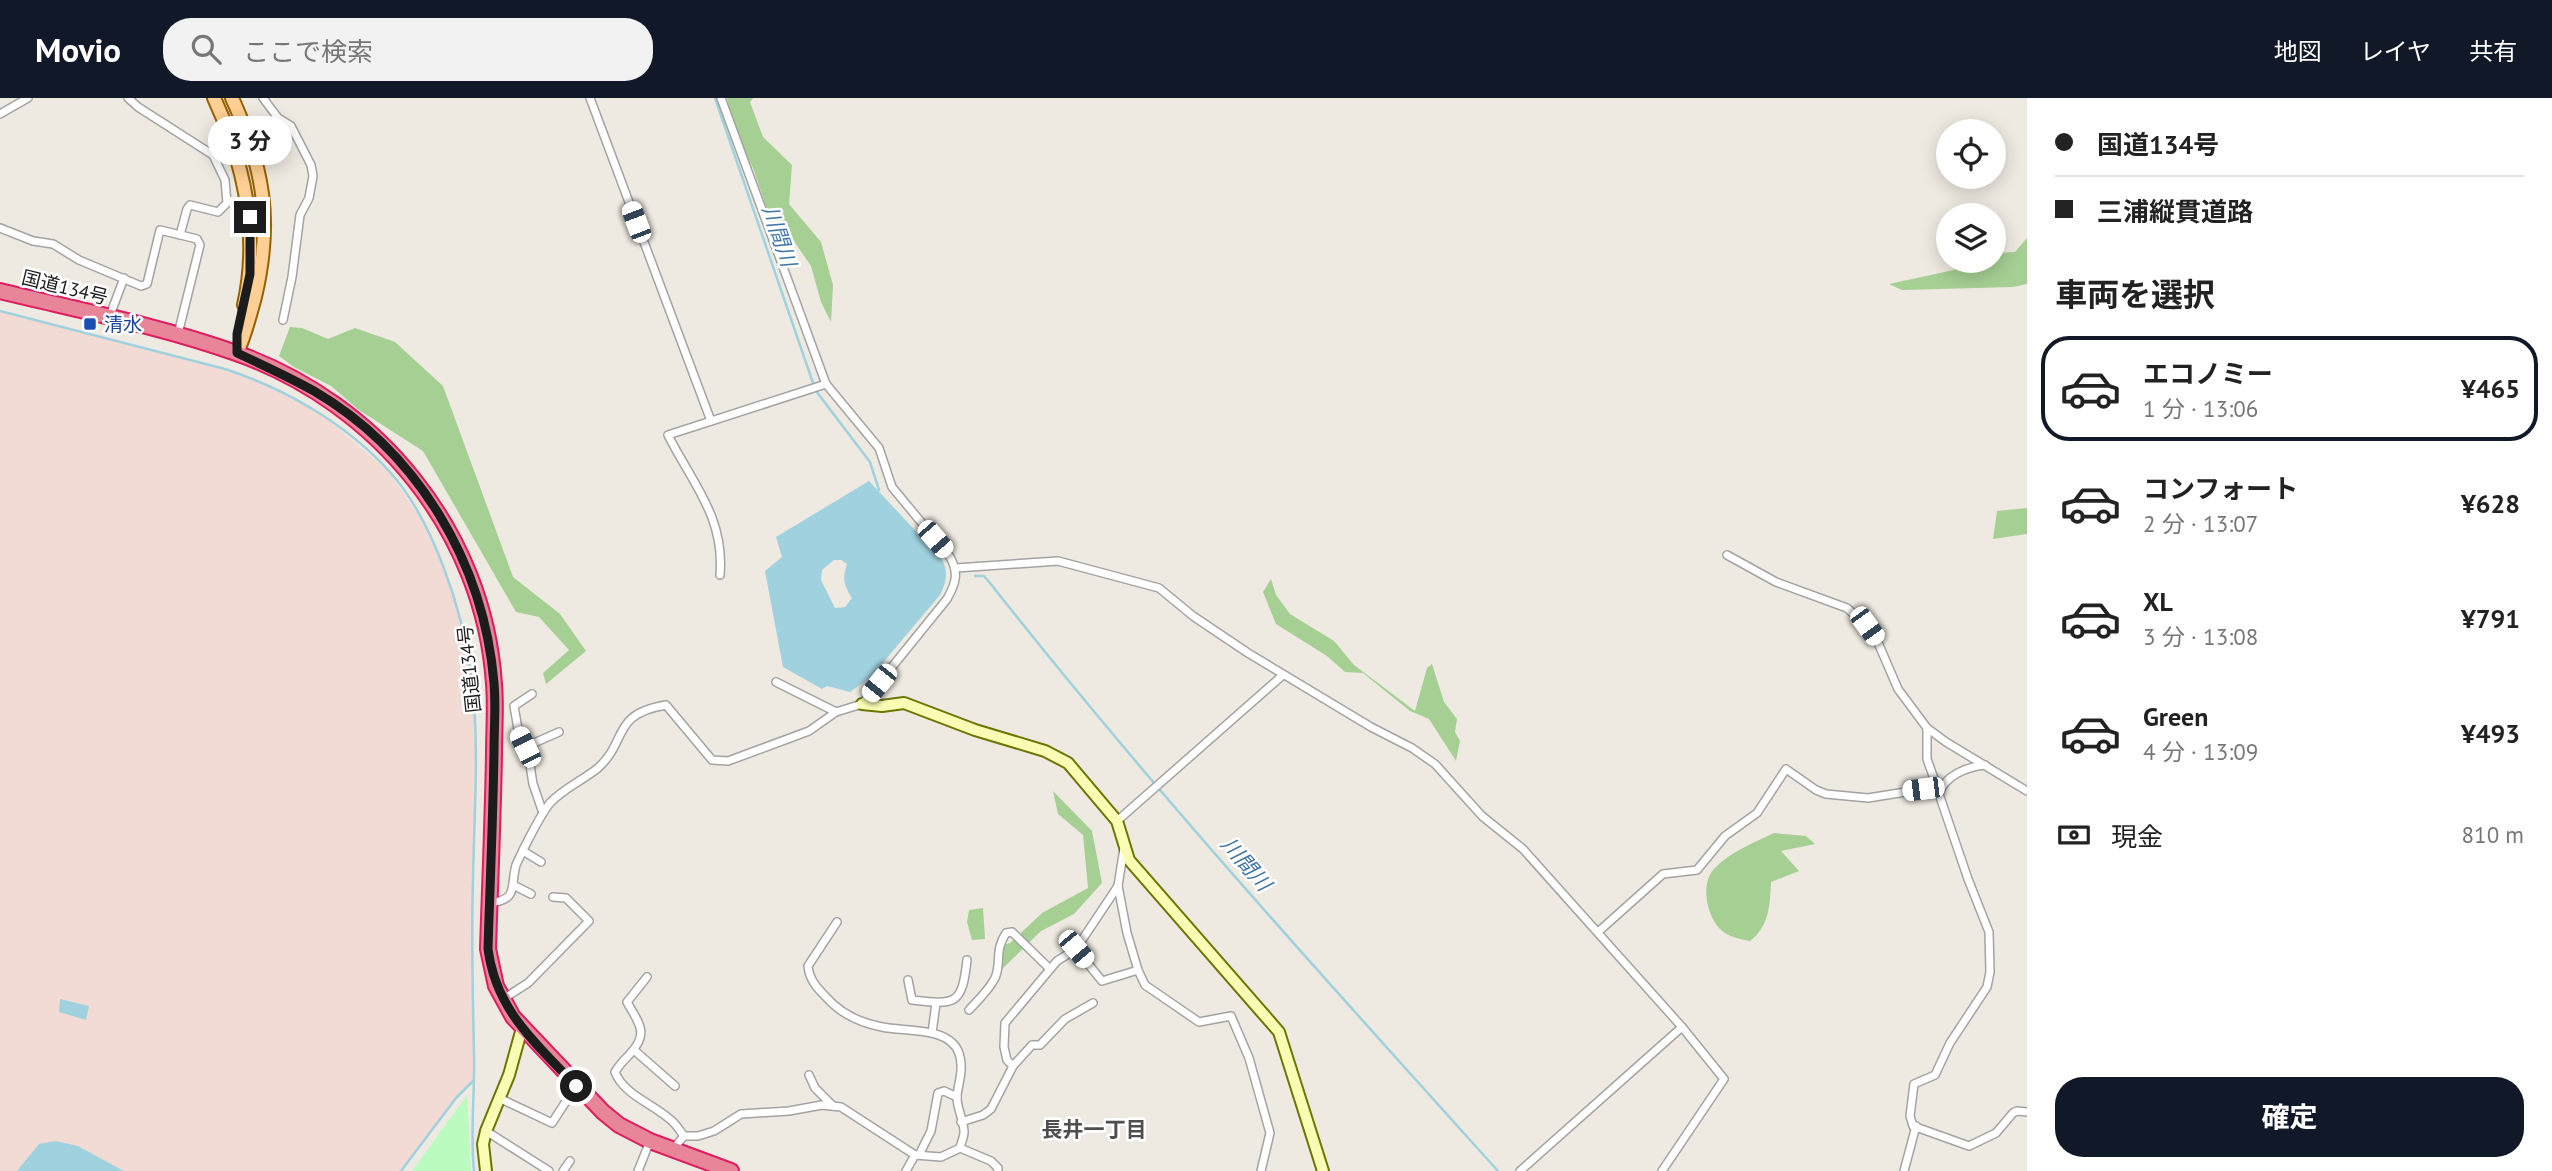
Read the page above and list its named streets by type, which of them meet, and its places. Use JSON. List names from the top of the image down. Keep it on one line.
{"streets":{"highway":["国道134号"]},"districts":["長井一丁目"],"water":["川間川"],"places":{"transit":["清水"]},"page":{"header":"Movio","search":"ここで検索","nav":["地図","レイヤ","共有"],"banner":["国道134号","三浦縦貫道路"],"bubble":"3 分","heading":"車両を選択","list":[{"name":"エコノミー","note":"1 分 · 13:06","value":"¥465"},{"name":"コンフォート","note":"2 分 · 13:07","value":"¥628"},{"name":"XL","note":"3 分 · 13:08","value":"¥791"},{"name":"Green","note":"4 分 · 13:09","value":"¥493"}],"pay":["現金","810 m"],"buttons":"確定"}}
